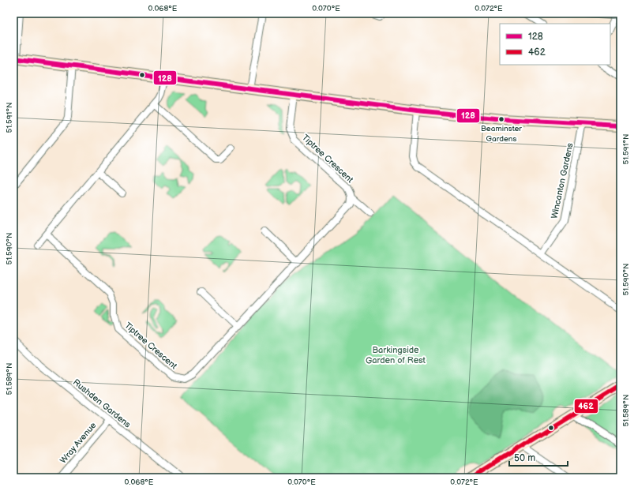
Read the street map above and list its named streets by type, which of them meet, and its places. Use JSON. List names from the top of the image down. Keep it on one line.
{"streets":{"street":["Tiptree Crescent","Wincanton Gardens","Rushden Gardens","Wray Avenue"]},"crossings":[["Rushden Gardens","Wray Avenue"]],"parks":["Barkingside Garden of Rest"],"places":["Beaminster Gardens"],"lines":["transit line 128","transit line 462"],"legend":["128","462"],"scale_bar":"50 m","coordinates":["0.068°E","0.070°E","0.072°E","51.591°N","51.590°N","51.589°N"]}
